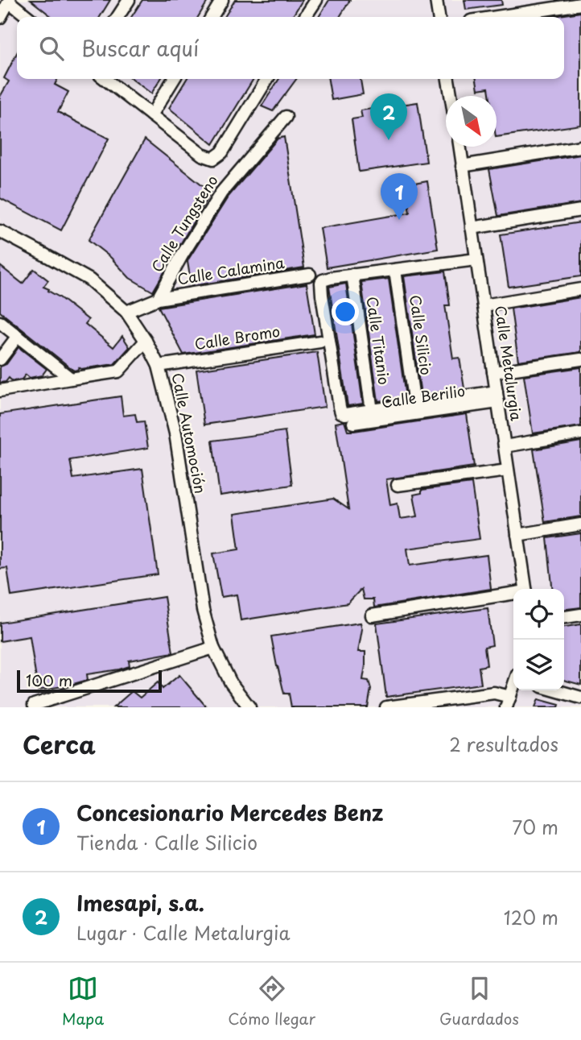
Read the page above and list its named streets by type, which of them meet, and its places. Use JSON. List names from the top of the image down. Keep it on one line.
{"streets":{"street":["Calle Tungsteno","Calle Calamina","Calle Silicio","Calle Bromo","Calle Titanio","Calle Metalurgia","Calle Berilio","Calle Automoción"]},"crossings":[["Calle Tungsteno","Calle Calamina"],["Calle Bromo","Calle Automoción"],["Calle Metalurgia","Calle Berilio"]],"scale_bar":"100 m","north":"bottom right","page":{"search":"Buscar aquí","pins":["2","1"],"scale":"100 m","heading":["Cerca","2 resultados"],"list":[{"mark":"1","name":"Concesionario Mercedes Benz","note":"Tienda · Calle Silicio","value":"70 m"},{"mark":"2","name":"Imesapi, s.a.","note":"Lugar · Calle Metalurgia","value":"120 m"}],"nav":["Mapa","Cómo llegar","Guardados"]}}
